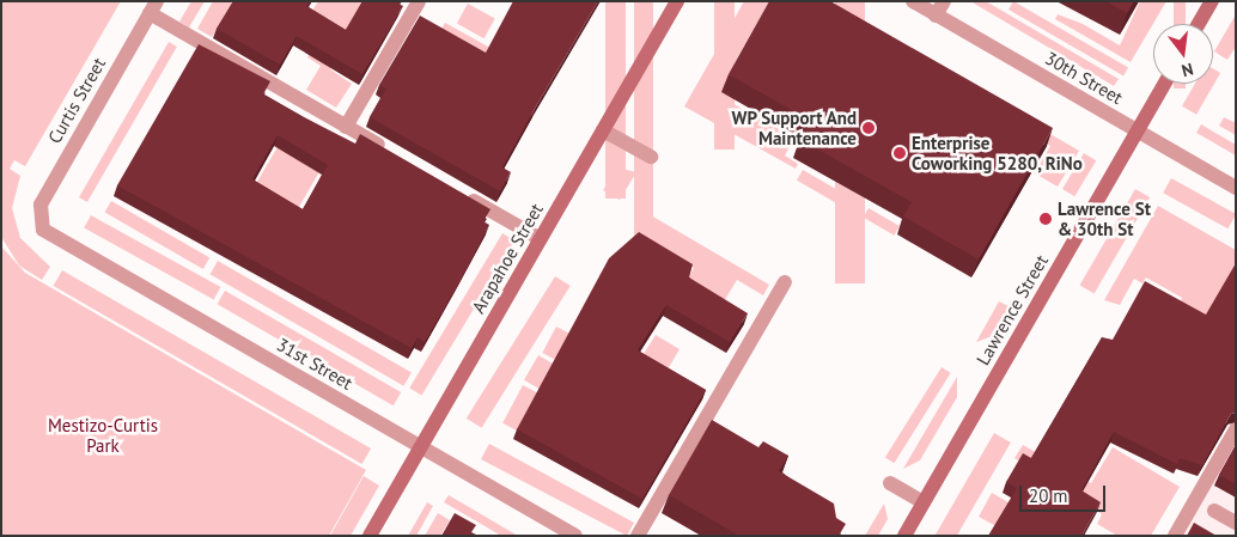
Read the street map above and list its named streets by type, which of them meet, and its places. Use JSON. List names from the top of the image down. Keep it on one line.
{"streets":{"street":["30th Street","Curtis Street","Arapahoe Street","Lawrence Street","31st Street"]},"crossings":[["30th Street","Lawrence Street"],["Curtis Street","31st Street"],["Arapahoe Street","31st Street"]],"parks":["Mestizo-Curtis Park"],"places":["WP Support And Maintenance","Enterprise Coworking 5280, RiNo","Lawrence St & 30th St"],"scale_bar":"20 m","north":"bottom"}
